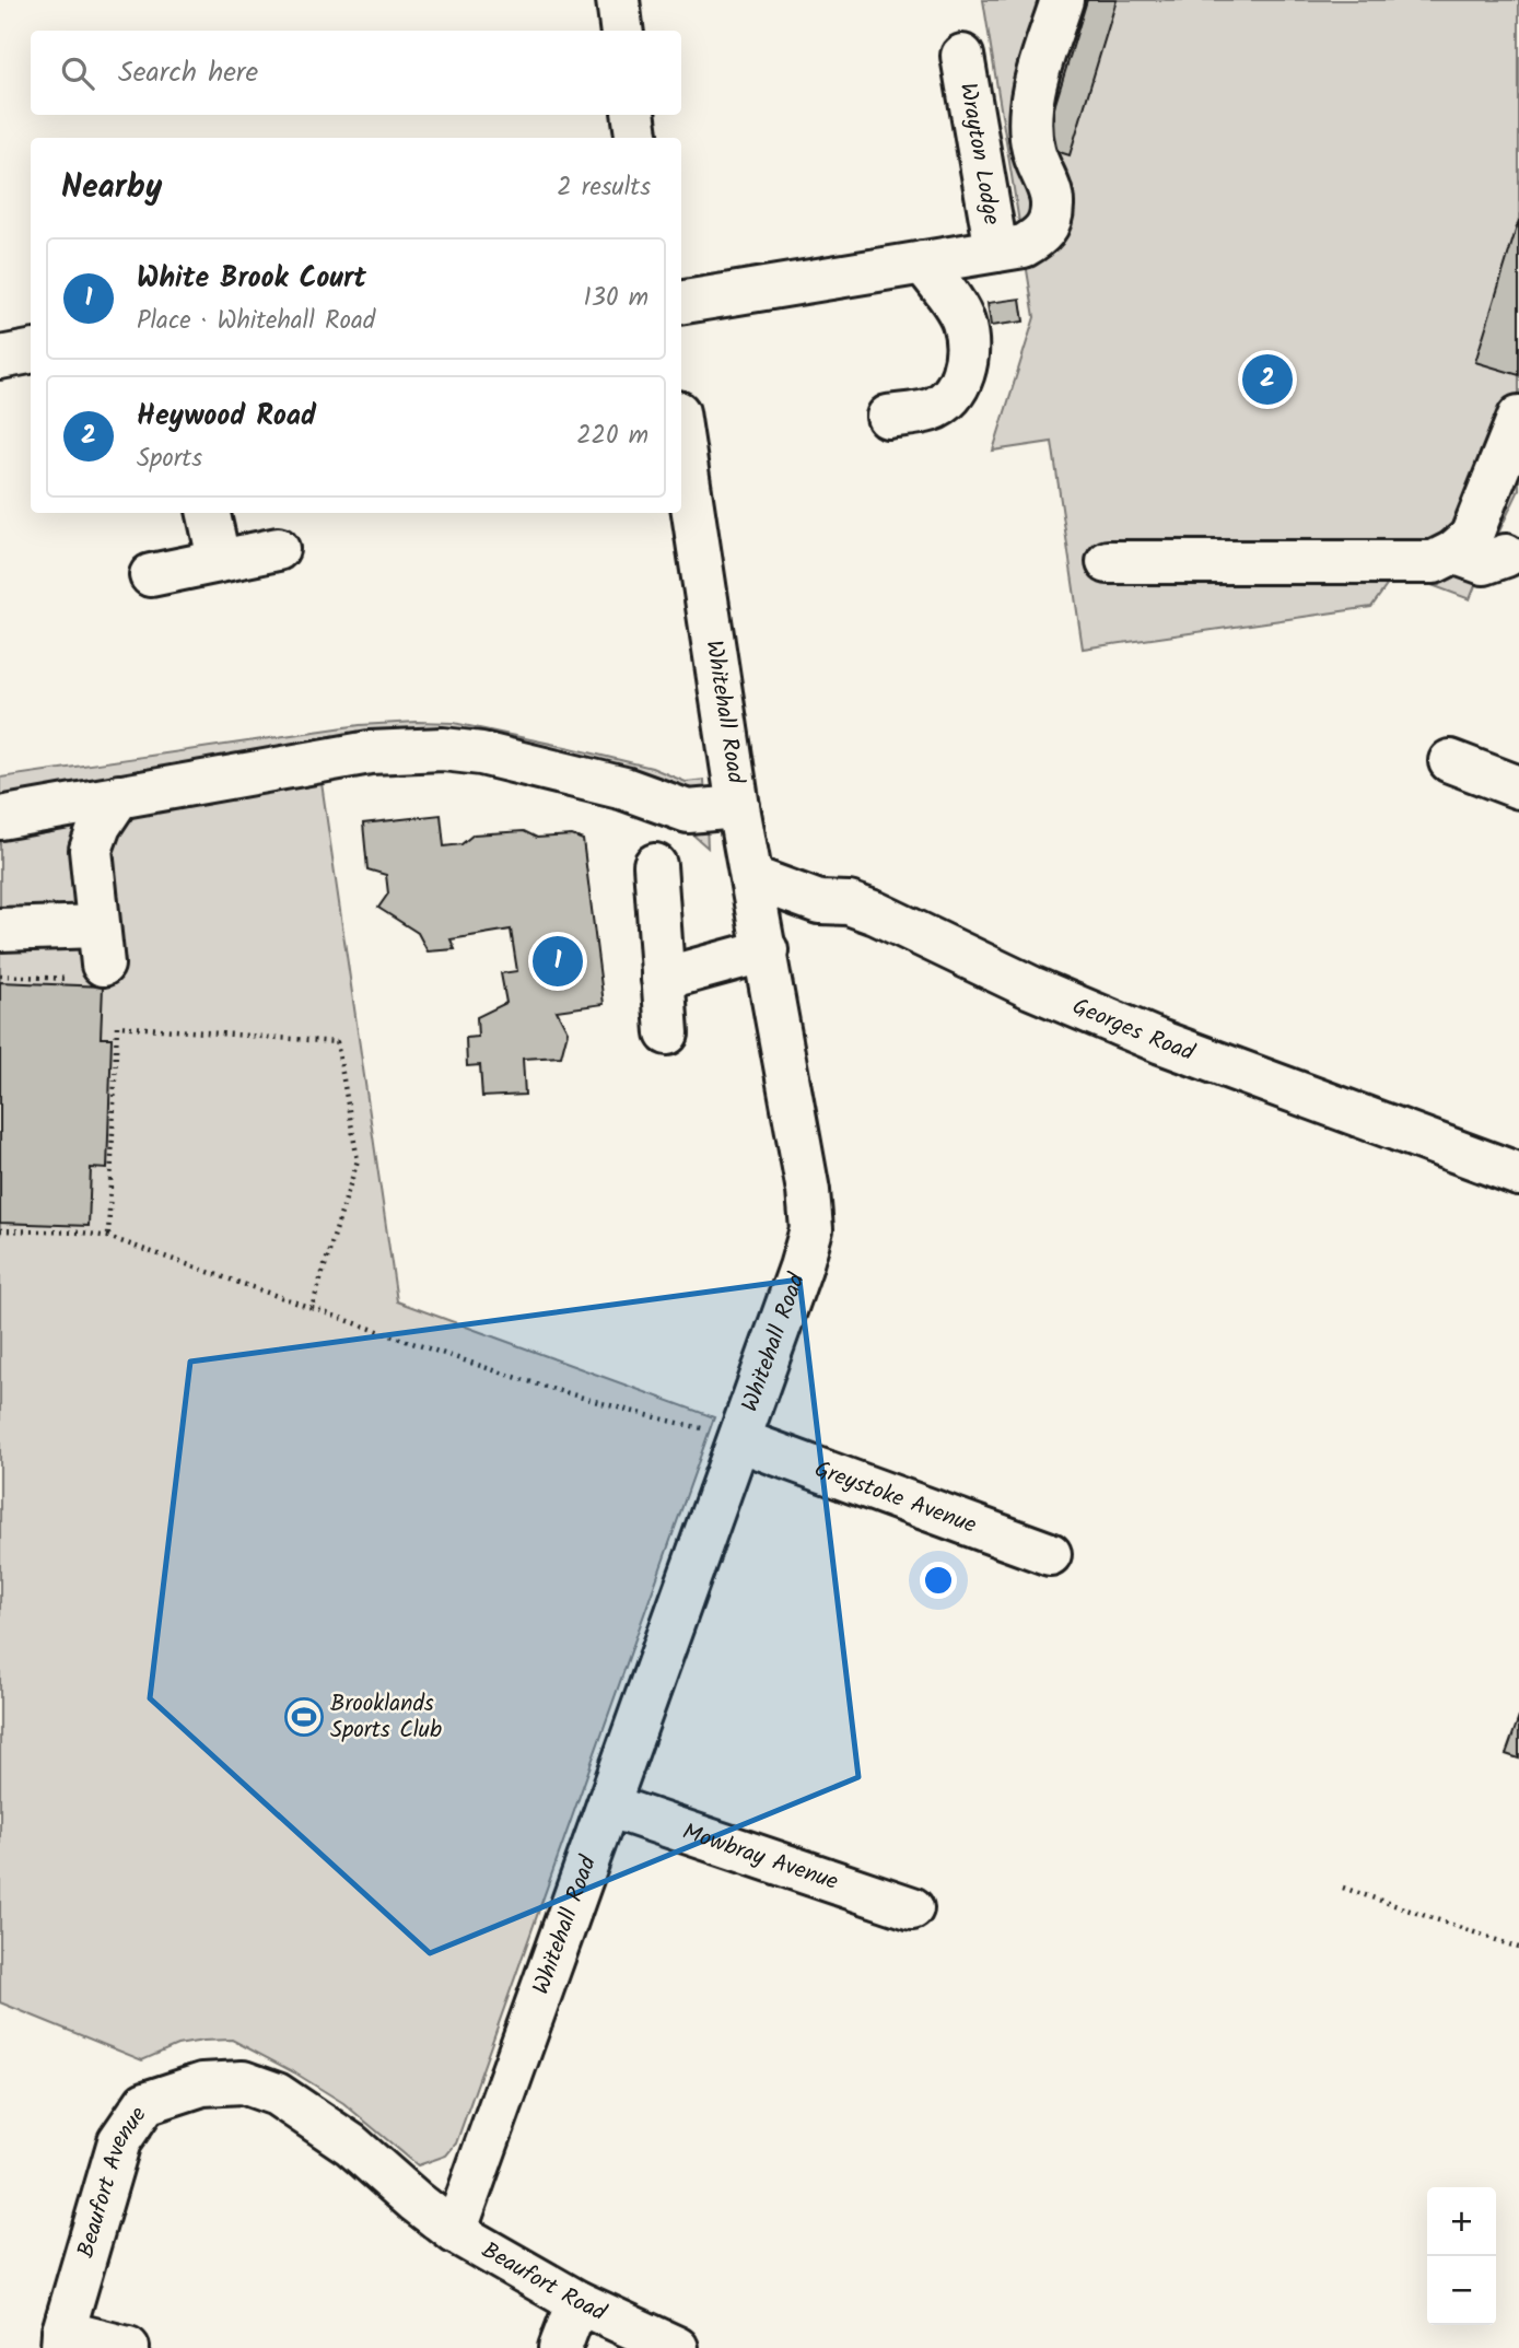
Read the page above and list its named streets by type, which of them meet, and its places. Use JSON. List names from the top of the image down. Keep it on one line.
{"streets":{"street":["Wrayton Lodge","Whitehall Road","Georges Road","Greystoke Avenue","Mowbray Avenue","Beaufort Avenue","Beaufort Road"]},"crossings":[["Whitehall Road","Georges Road"],["Whitehall Road","Greystoke Avenue"],["Whitehall Road","Mowbray Avenue"],["Whitehall Road","Beaufort Avenue"],["Whitehall Road","Beaufort Road"],["Beaufort Avenue","Beaufort Road"]],"places":{"sports":["Brooklands Sports Club"]},"page":{"search":"Search here","heading":["Nearby","2 results"],"list":[{"mark":"1","name":"White Brook Court","note":"Place · Whitehall Road","value":"130 m"},{"mark":"2","name":"Heywood Road","note":"Sports","value":"220 m"}],"pins":["2","1"],"map_buttons":["+","−"]}}
